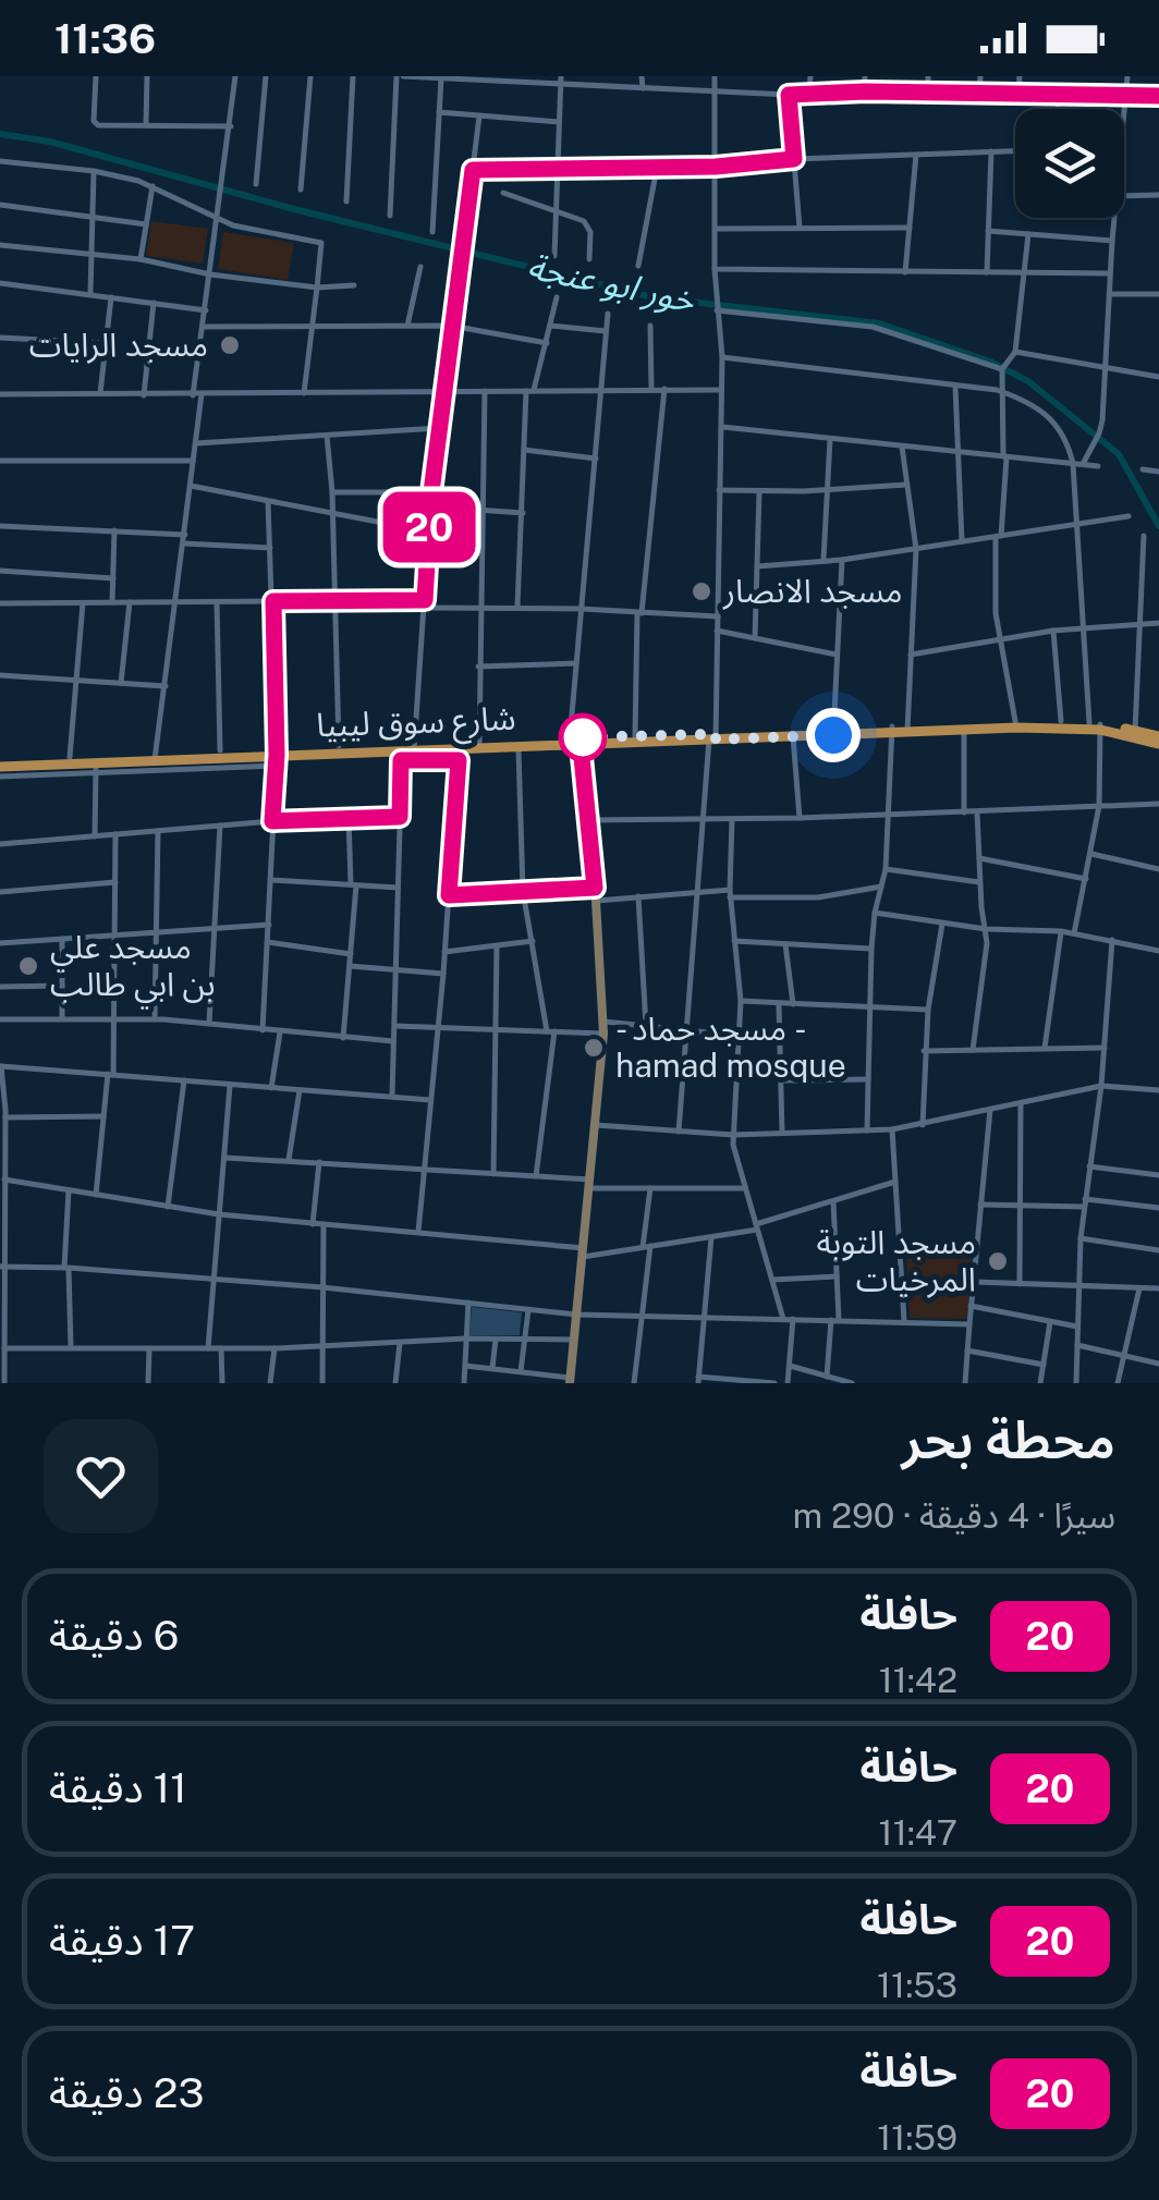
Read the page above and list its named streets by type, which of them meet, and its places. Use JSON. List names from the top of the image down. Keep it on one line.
{"streets":{"main road":["شارع سوق ليبيا"]},"water":["خور ابو عنجة"],"places":["مسجد الرايات","مسجد الانصار","مسجد علي بن ابي طالب","- مسجد حماد - hamad mosque","مسجد التوبة المرخيات"],"lines":["bus line 20"],"page":{"status":"11:36","on_map":"20","heading":["محطة بحر","سيرًا · 4 دقيقة · 290 m"],"list":[{"mark":"20","name":"حافلة","note":"11:42","value":"6 دقيقة"},{"mark":"20","name":"حافلة","note":"11:47","value":"11 دقيقة"},{"mark":"20","name":"حافلة","note":"11:53","value":"17 دقيقة"},{"mark":"20","name":"حافلة","note":"11:59","value":"23 دقيقة"}]}}
